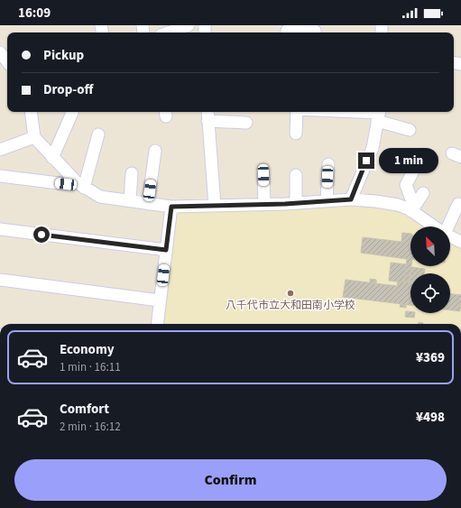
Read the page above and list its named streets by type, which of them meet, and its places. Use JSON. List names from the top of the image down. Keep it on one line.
{"places":["八千代市立大和田南小学校"],"north":"top left","page":{"status":"16:09","banner":["Pickup","Drop-off"],"bubble":"1 min","list":[{"name":"Economy","note":"1 min · 16:11","value":"¥369"},{"name":"Comfort","note":"2 min · 16:12","value":"¥498"}],"buttons":"Confirm"}}
